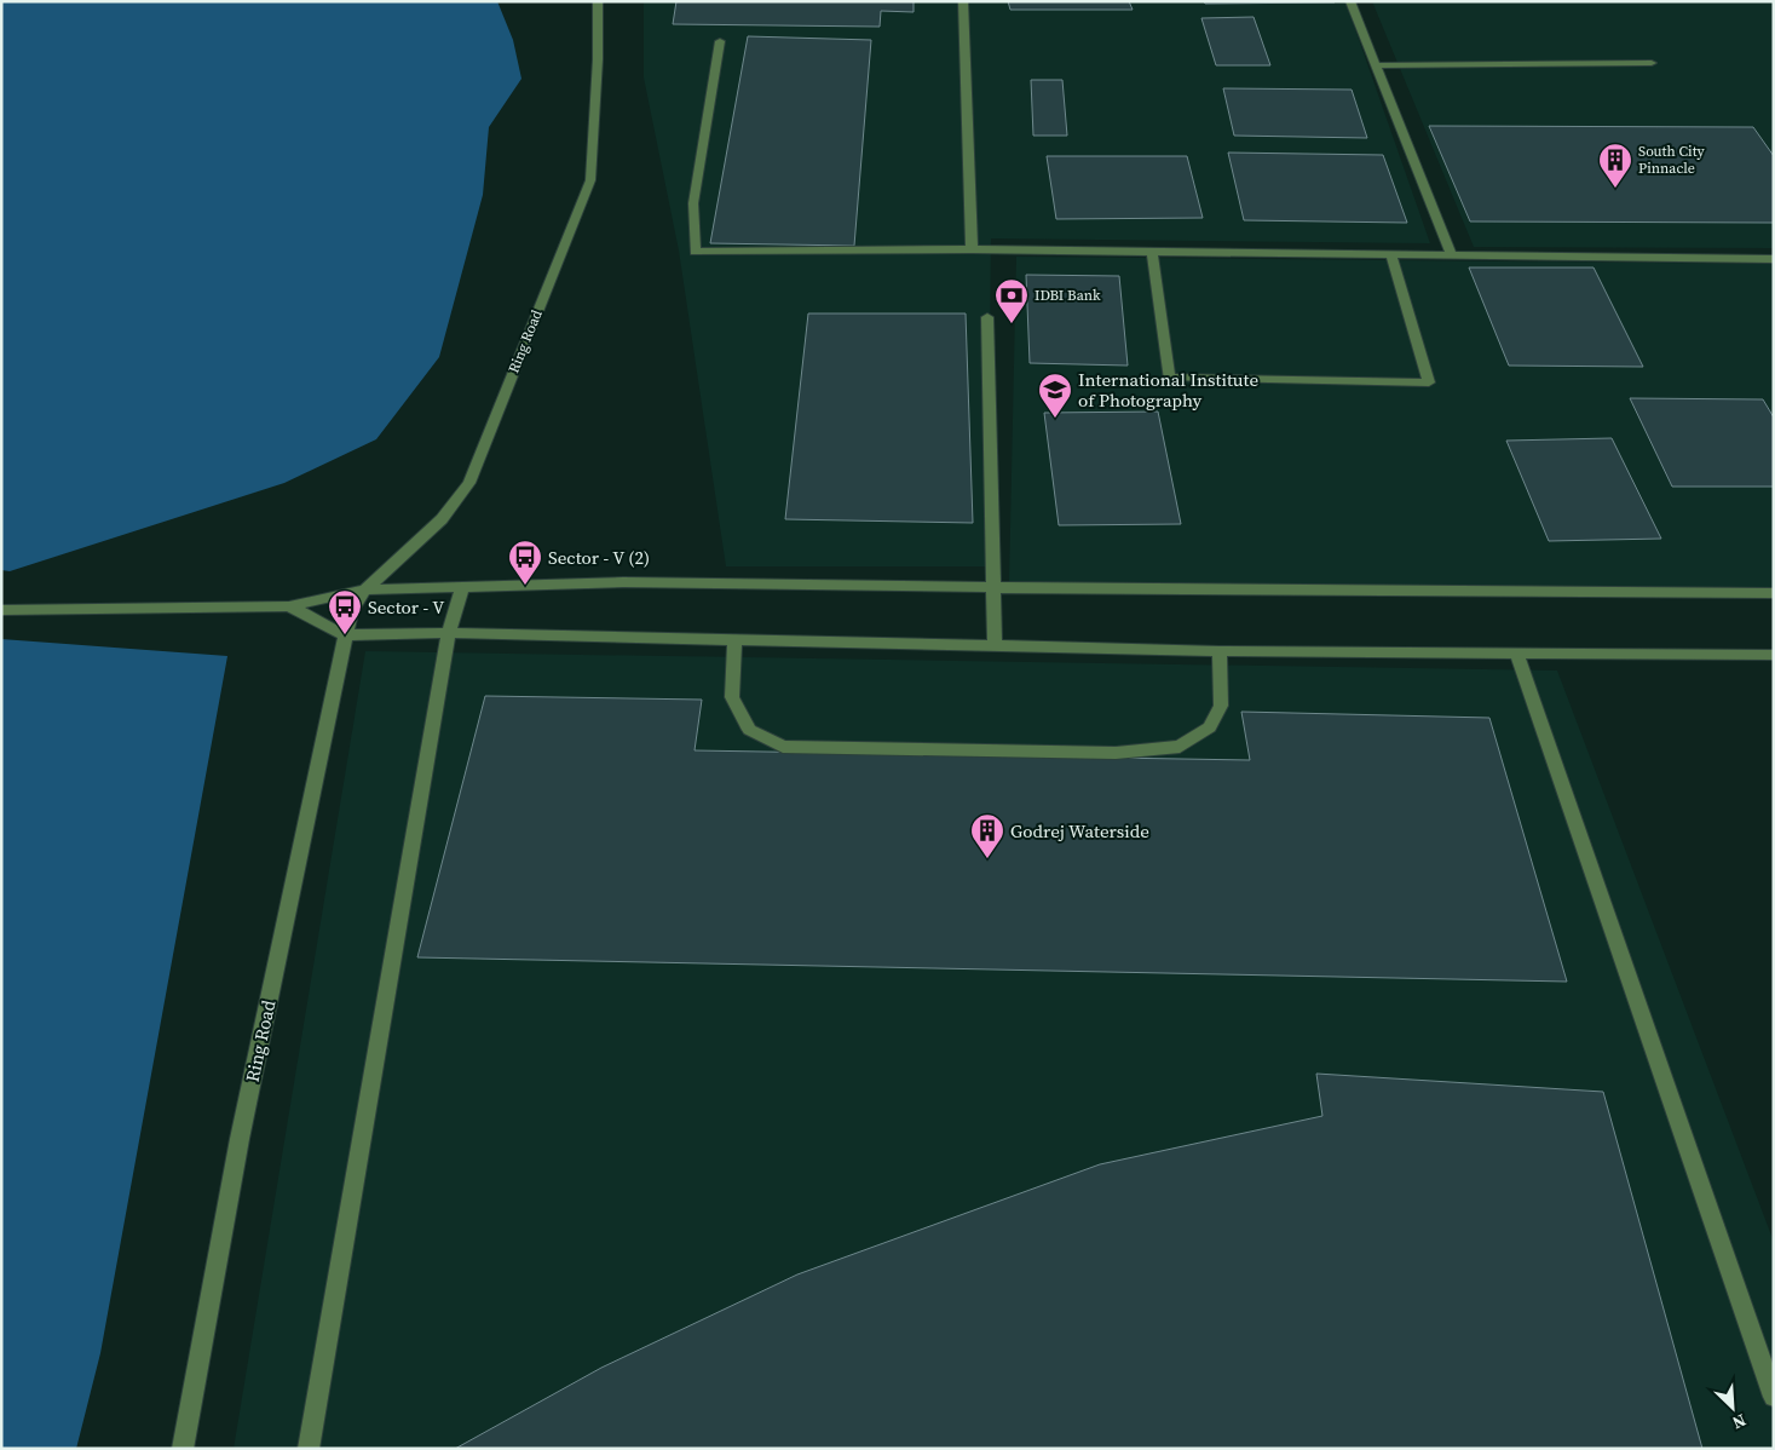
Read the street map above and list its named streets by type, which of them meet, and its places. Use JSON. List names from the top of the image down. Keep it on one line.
{"streets":{"street":["Ring Road"]},"places":{"building":["South City Pinnacle","Godrej Waterside"],"bank":["IDBI Bank"],"school or university":["International Institute of Photography"],"bus stop":["Sector - V (2)","Sector - V"]},"north":"bottom right"}
